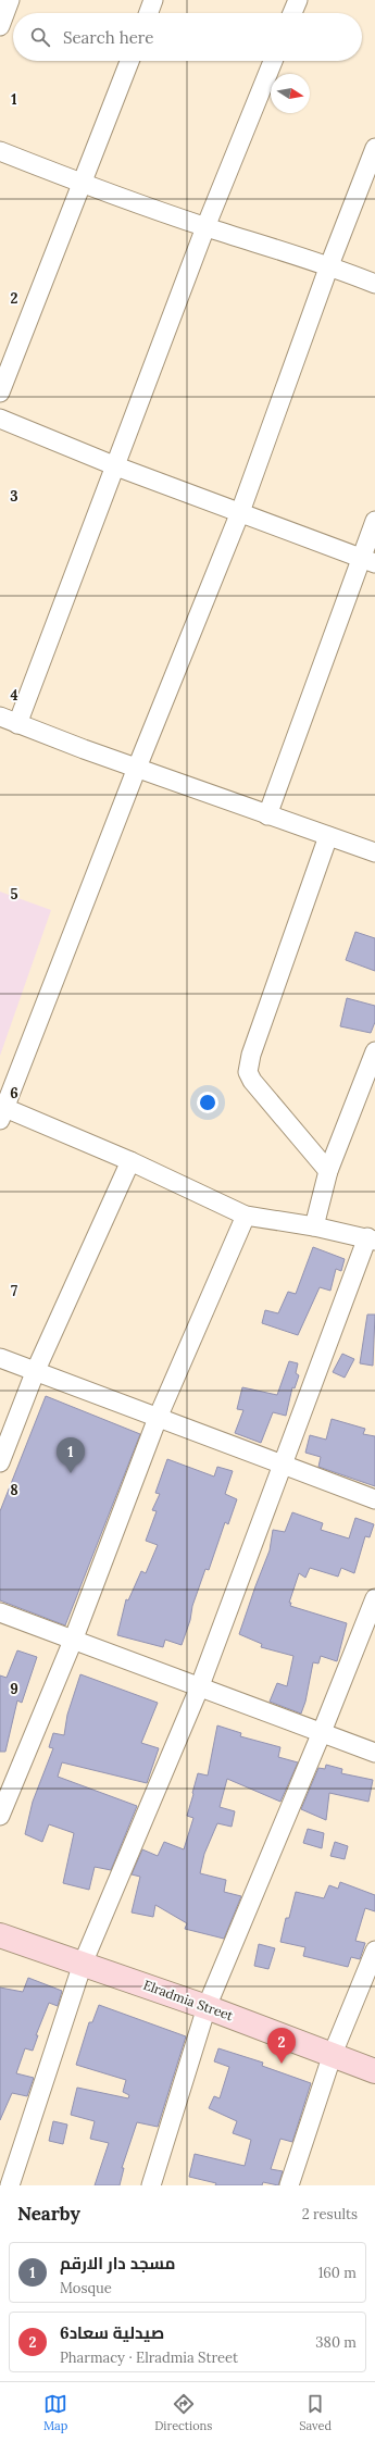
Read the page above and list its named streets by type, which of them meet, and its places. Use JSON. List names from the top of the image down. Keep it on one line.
{"streets":{"street":["Elradmia Street"]},"north":"right","page":{"search":"Search here","pins":["1","2"],"heading":["Nearby","2 results"],"list":[{"mark":"1","name":"مسجد دار الارقم","note":"Mosque","value":"160 m"},{"mark":"2","name":"صيدلية سعاد6","note":"Pharmacy · Elradmia Street","value":"380 m"}],"nav":["Map","Directions","Saved"]},"grid":{"rows":["1","2","3","4","5","6","7","8","9"]}}
